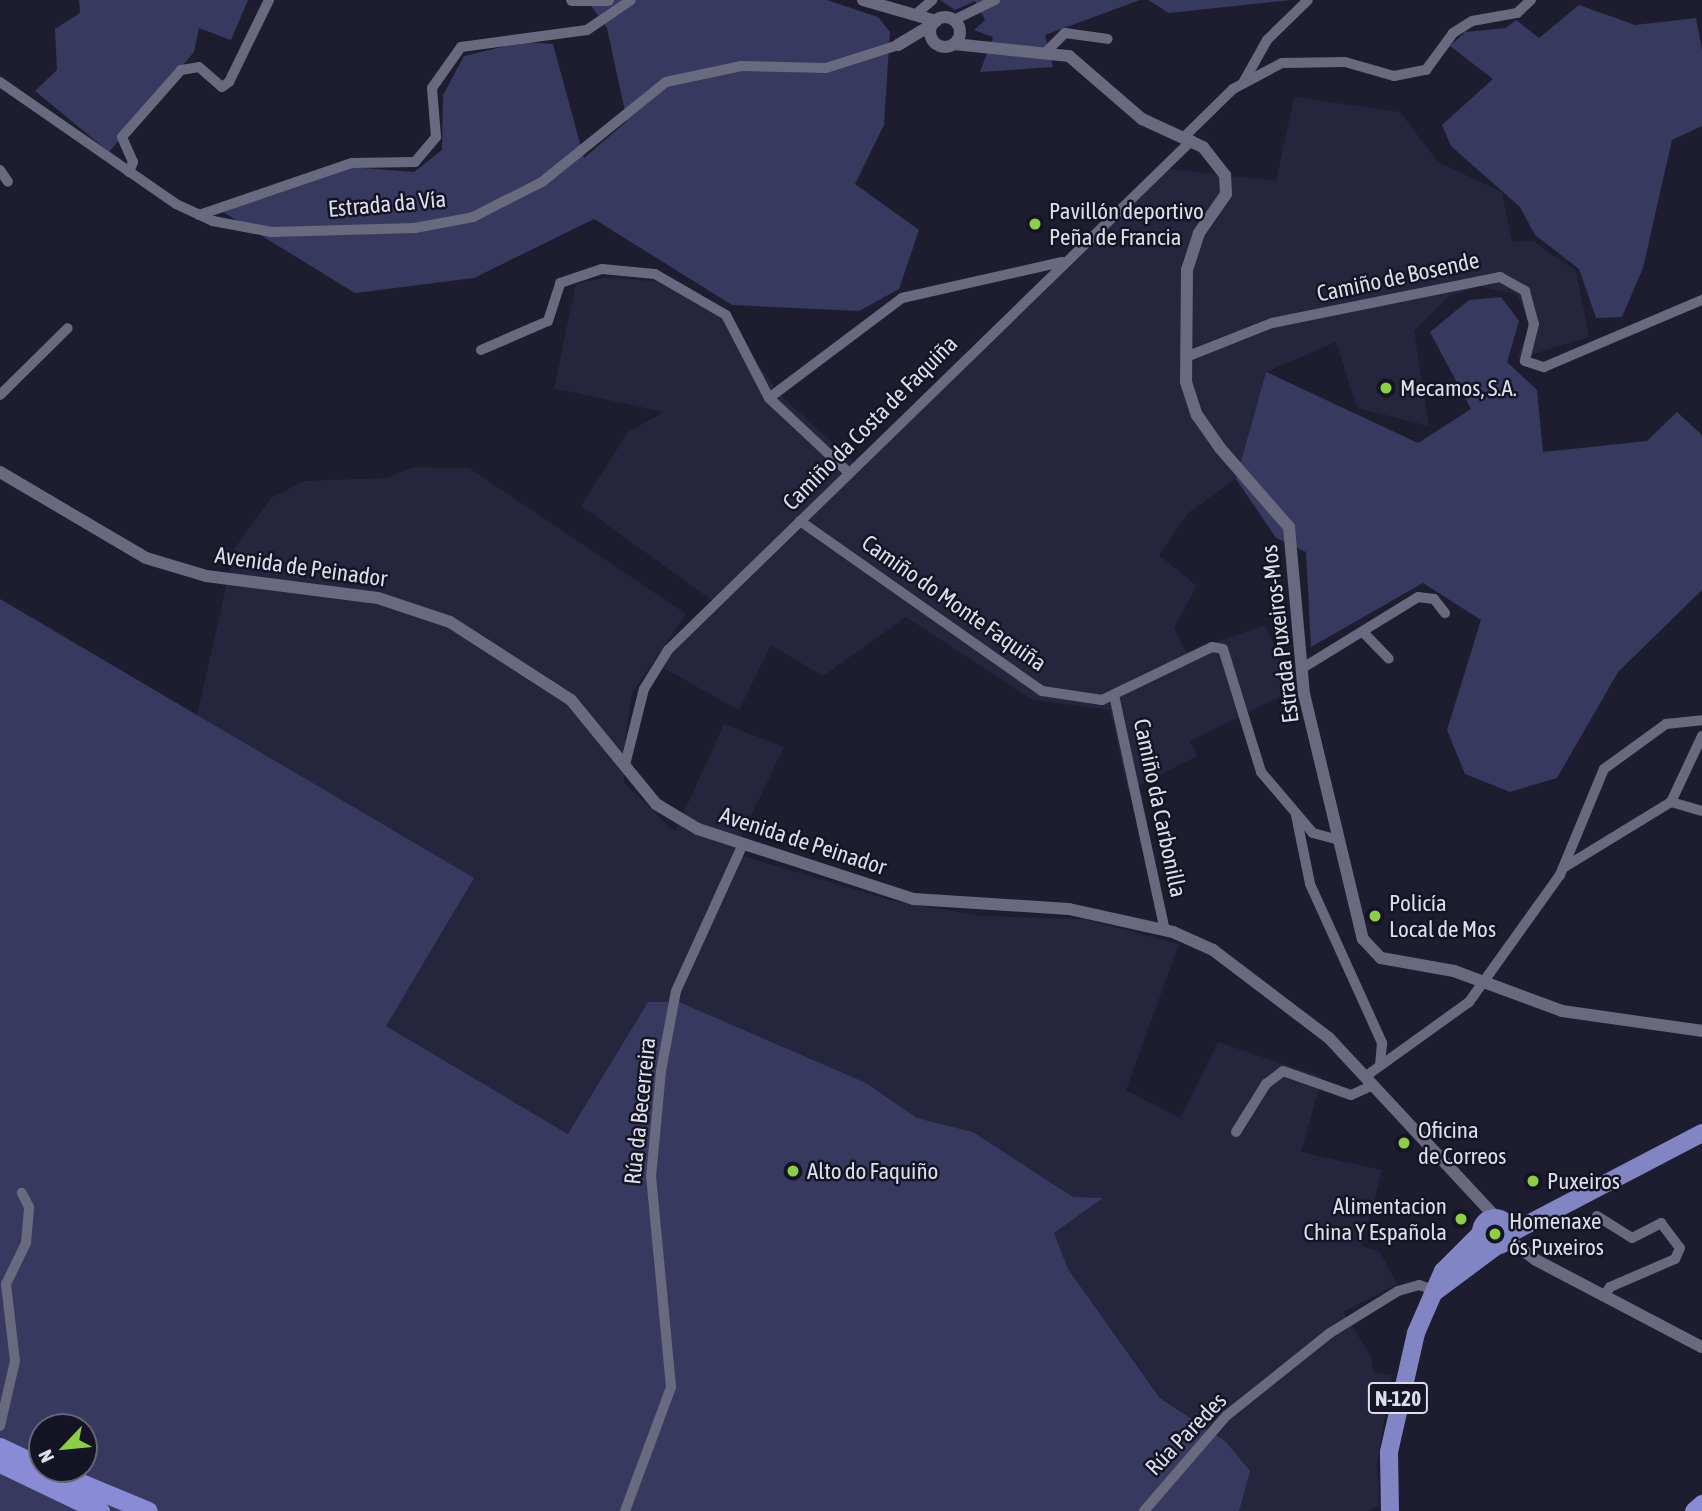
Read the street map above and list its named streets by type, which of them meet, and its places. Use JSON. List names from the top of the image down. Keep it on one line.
{"streets":{"highway":["N-120"],"street":["Estrada da Vía","Camiño de Bosende","Camiño da Costa de Faquiña","Avenida de Peinador","Camiño do Monte Faquiña","Estrada Puxeiros-Mos","Camiño da Carbonilla","Rúa da Becerreira","Rúa Paredes"]},"crossings":[["Camiño de Bosende","Estrada Puxeiros-Mos"],["Camiño da Costa de Faquiña","Avenida de Peinador"],["Camiño da Costa de Faquiña","Camiño do Monte Faquiña"],["Camiño da Costa de Faquiña","Estrada Puxeiros-Mos"],["Avenida de Peinador","Camiño da Carbonilla"],["Avenida de Peinador","Rúa da Becerreira"],["Avenida de Peinador","N-120"],["Camiño do Monte Faquiña","Estrada Puxeiros-Mos"],["Camiño do Monte Faquiña","Camiño da Carbonilla"],["N-120","Rúa Paredes"]],"places":["Pavillón deportivo Peña de Francia","Mecamos, S.A.","Policía Local de Mos","Oficina de Correos","Alto do Faquiño","Puxeiros","Alimentacion China Y Española","Homenaxe ós Puxeiros"],"north":"bottom left"}
